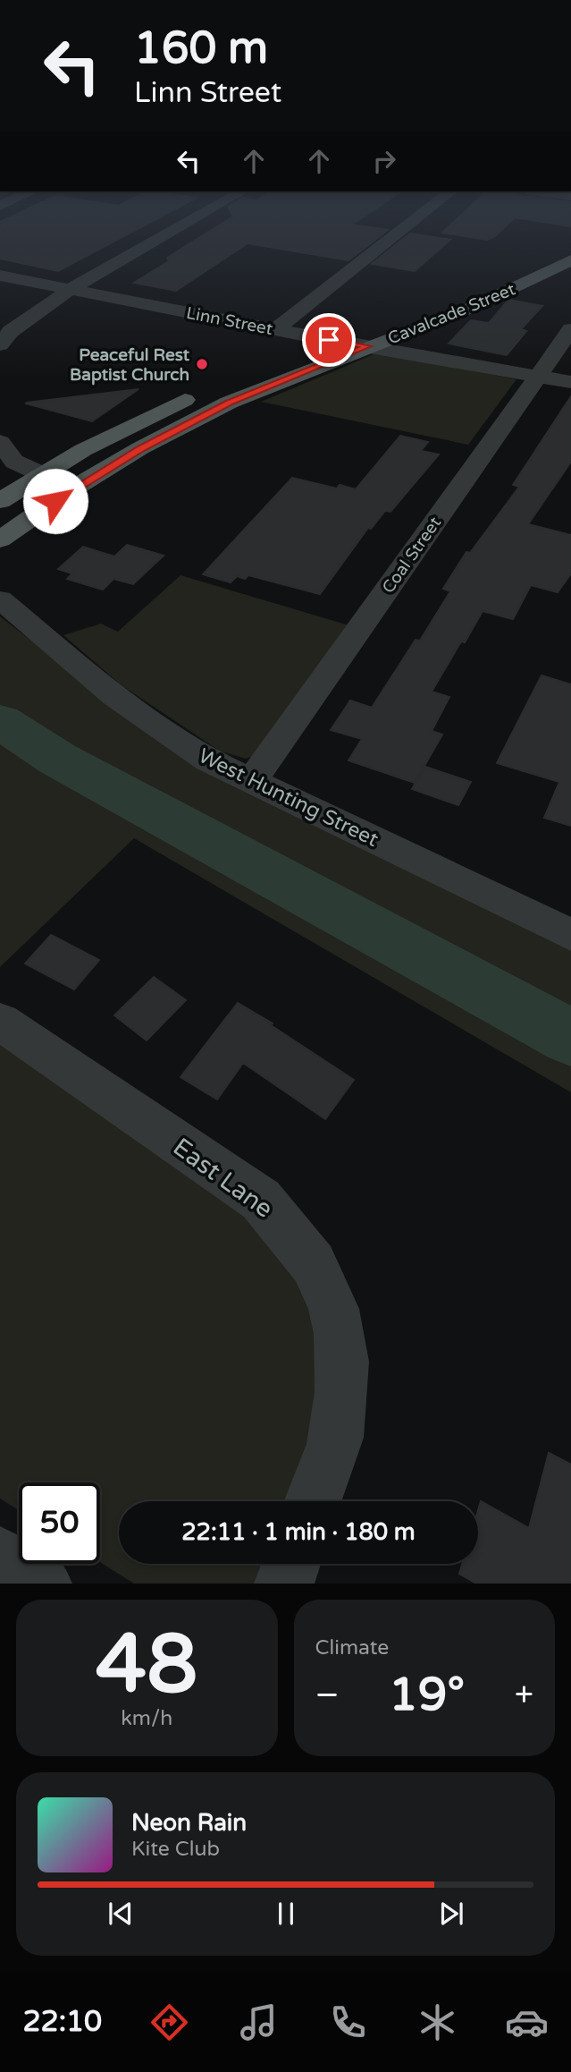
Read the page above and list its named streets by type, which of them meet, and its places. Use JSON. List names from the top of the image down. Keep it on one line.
{"streets":{"main road":["Cavalcade Street"],"street":["Linn Street","Coal Street","West Hunting Street","East Lane"]},"crossings":[["Cavalcade Street","Linn Street"],["Coal Street","West Hunting Street"]],"places":["Peaceful Rest Baptist Church"],"page":{"turn":["160 m","Linn Street"],"limit":"50","trip":"22:11 · 1 min · 180 m","tile":[["48","km/h"],"Climate"],"heat":["−","19°","+"],"song":["Neon Rain","Kite Club"],"tabs":"22:10"}}
